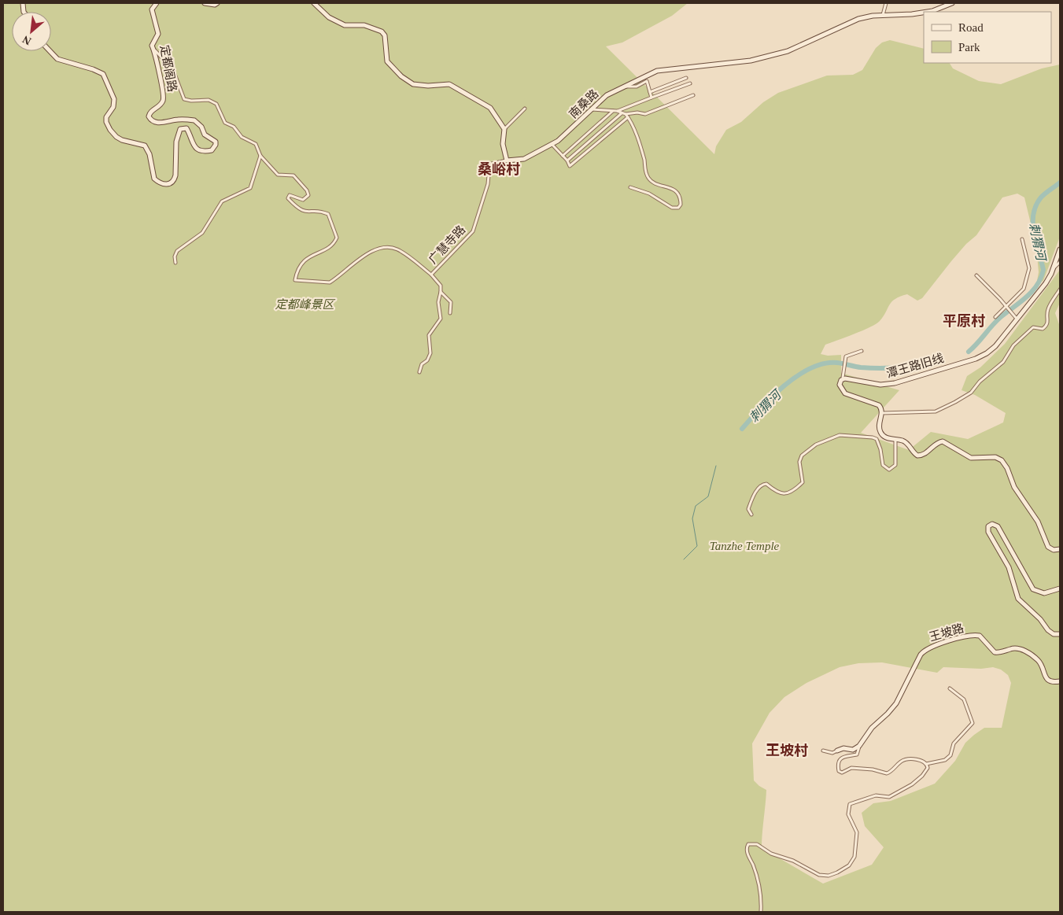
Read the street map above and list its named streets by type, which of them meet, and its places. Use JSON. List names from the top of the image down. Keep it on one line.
{"streets":{"street":["定都阁路","南桑路","广慧寺路","潭王路旧线","王坡路"]},"crossings":[["南桑路","广慧寺路"]],"districts":["桑峪村","平原村","王坡村"],"water":["刺猬河"],"parks":["定都峰景区","Tanzhe Temple"],"legend":["Road","Park"],"north":"bottom left"}
